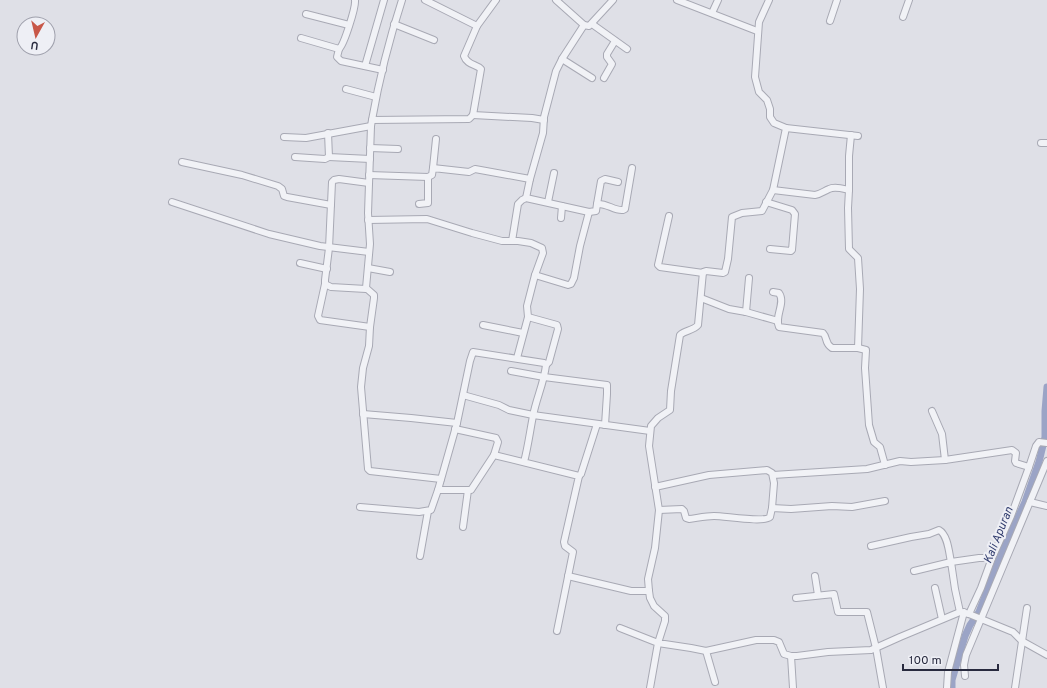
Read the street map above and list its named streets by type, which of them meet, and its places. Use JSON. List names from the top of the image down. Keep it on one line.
{"water":["Kali Apuran"],"scale_bar":"100 m","north":"bottom"}
